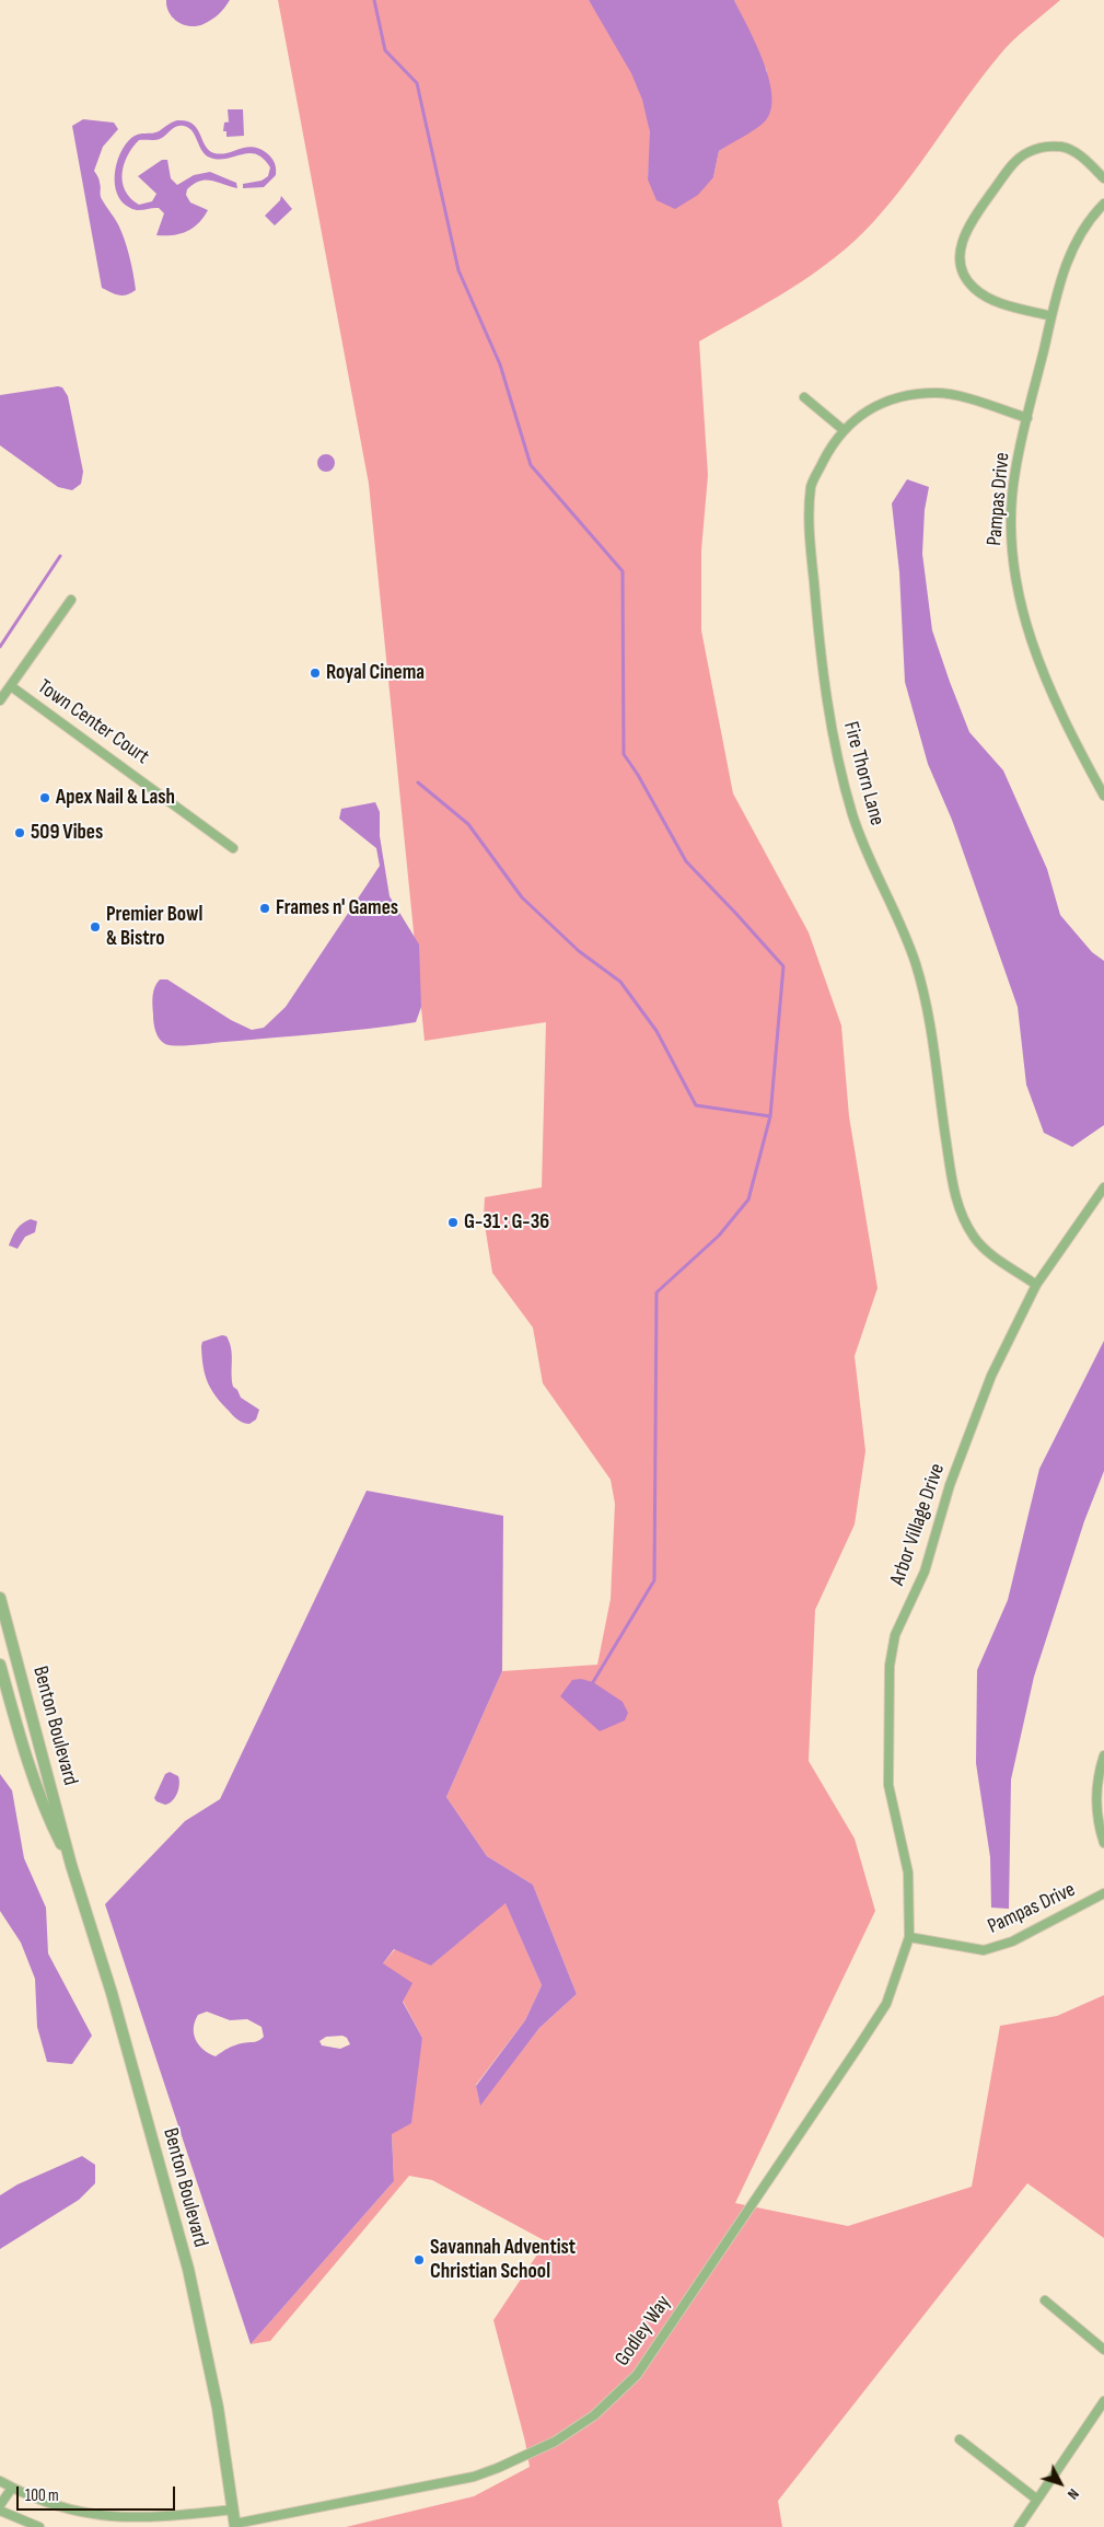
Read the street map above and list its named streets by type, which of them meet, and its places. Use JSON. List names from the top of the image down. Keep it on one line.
{"streets":{"street":["Pampas Drive","Town Center Court","Fire Thorn Lane","Arbor Village Drive","Benton Boulevard","Godley Way"]},"crossings":[["Pampas Drive","Fire Thorn Lane"],["Pampas Drive","Arbor Village Drive"],["Pampas Drive","Godley Way"],["Fire Thorn Lane","Arbor Village Drive"],["Arbor Village Drive","Godley Way"],["Benton Boulevard","Godley Way"]],"places":["Royal Cinema","Apex Nail & Lash","509 Vibes","Frames n' Games","Premier Bowl & Bistro","G-31 : G-36","Savannah Adventist Christian School"],"scale_bar":"100 m","north":"bottom right"}
